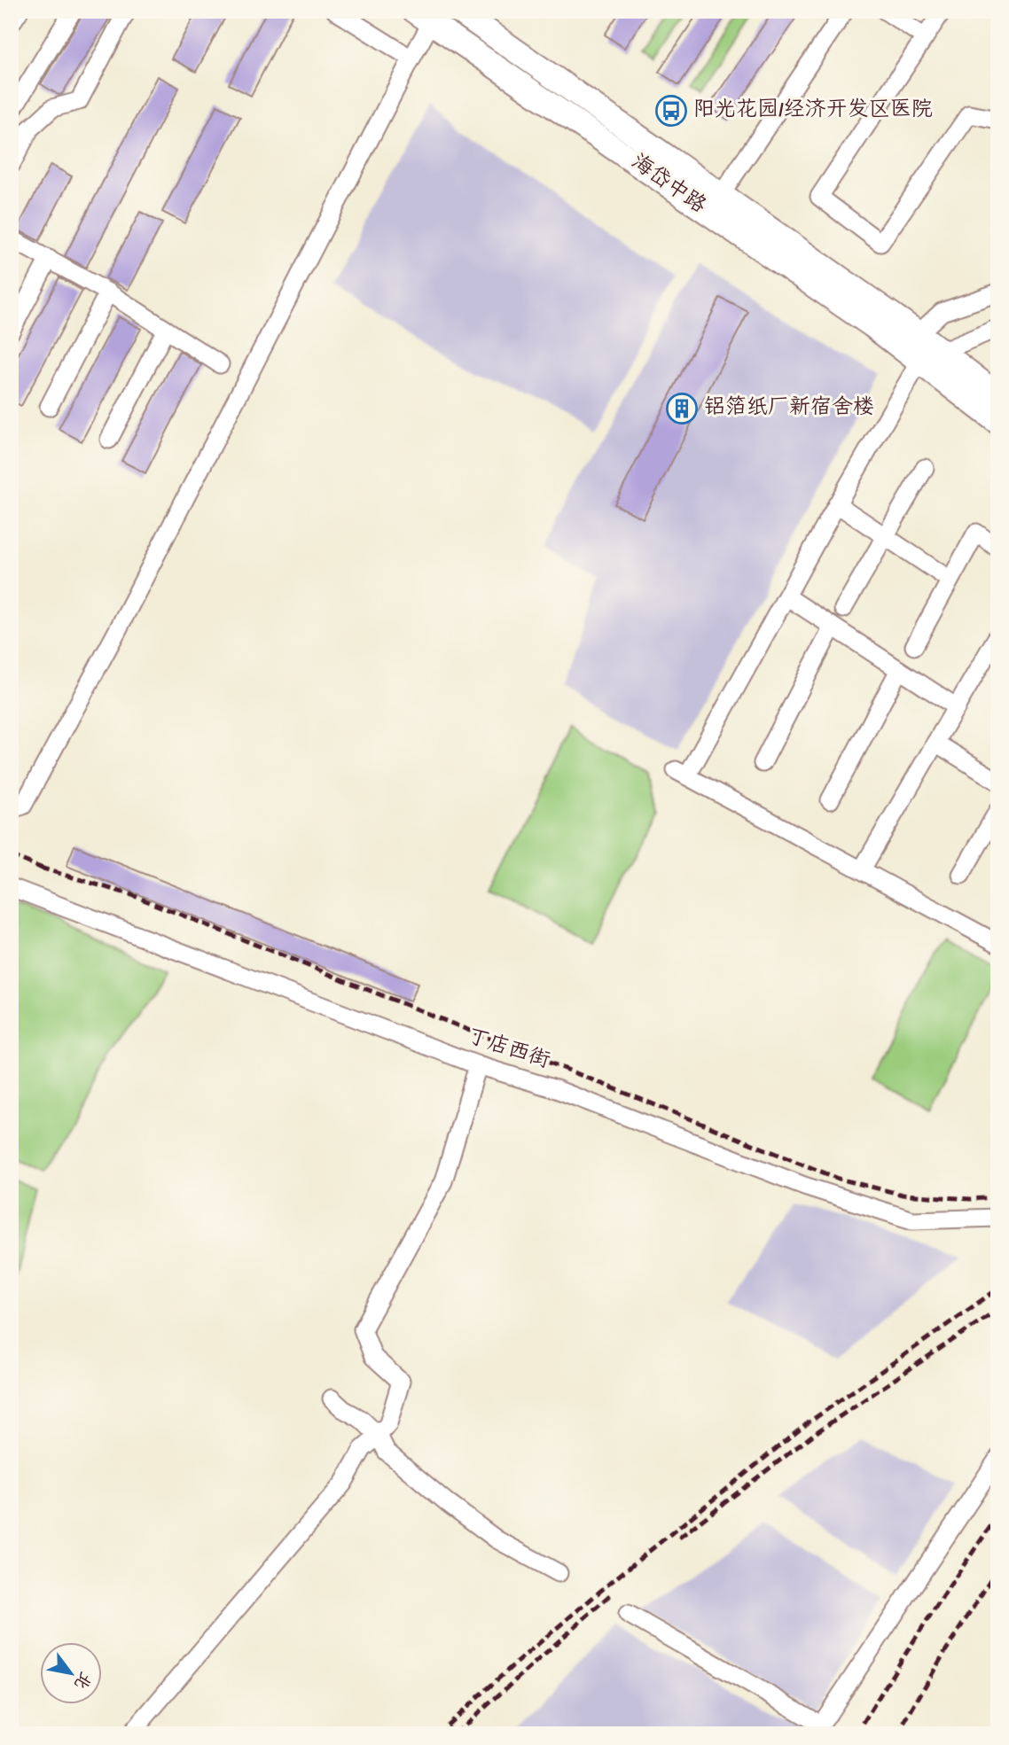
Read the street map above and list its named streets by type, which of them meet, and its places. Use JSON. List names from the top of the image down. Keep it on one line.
{"streets":{"main road":["海岱中路"],"street":["丁店西街"]},"places":{"bus stop":["阳光花园/经济开发区医院"],"building":["铝箔纸厂新宿舍楼"]},"north":"bottom right"}
